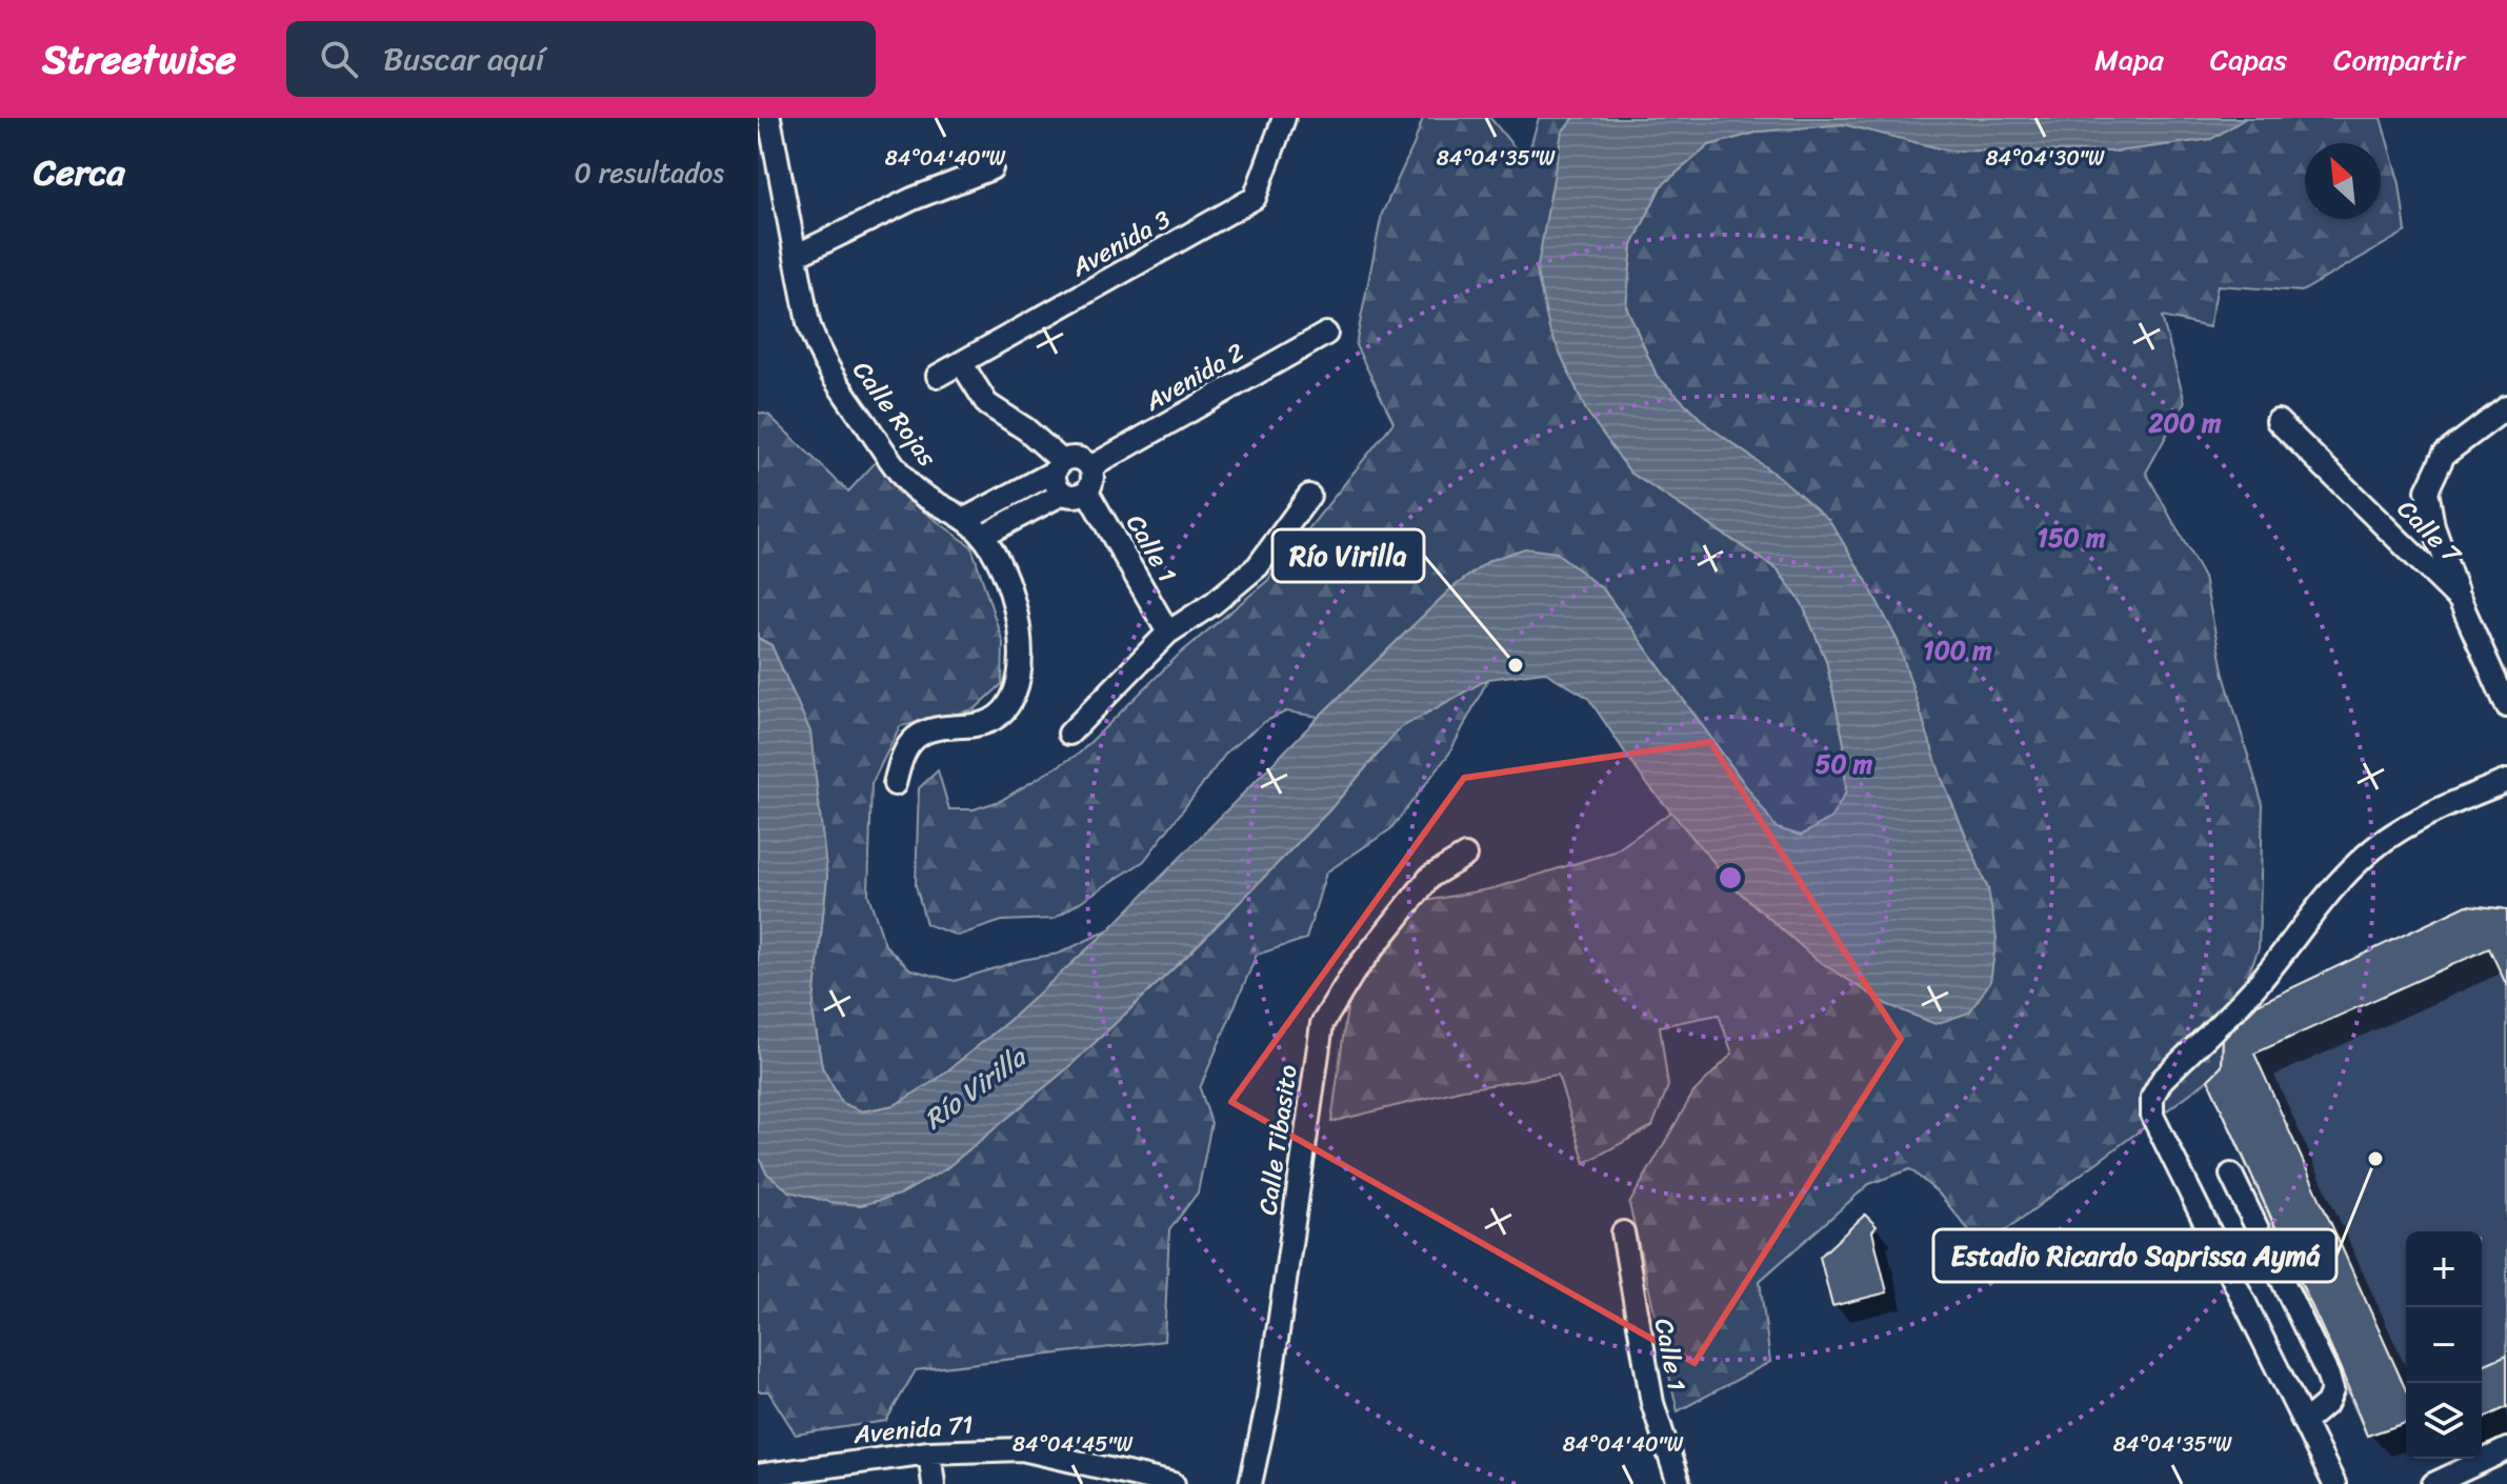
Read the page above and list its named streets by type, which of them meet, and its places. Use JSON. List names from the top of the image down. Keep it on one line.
{"streets":{"street":["Avenida 3","Avenida 2","Calle Rojas","Calle 7","Calle 1","Calle Tibasito","Avenida 71"]},"crossings":[["Avenida 2","Calle 1"]],"water":["Río Virilla"],"places":["Río Virilla","Estadio Ricardo Saprissa Aymá"],"north":"top left","page":{"header":"Streetwise","search":"Buscar aquí","nav":["Mapa","Capas","Compartir"],"heading":["Cerca","0 resultados"],"map_buttons":["+","−"]},"coordinates":["84°04'40\"W","84°04'35\"W","84°04'30\"W","84°04'45\"W"],"rings":["200 m","150 m","100 m","50 m"]}
